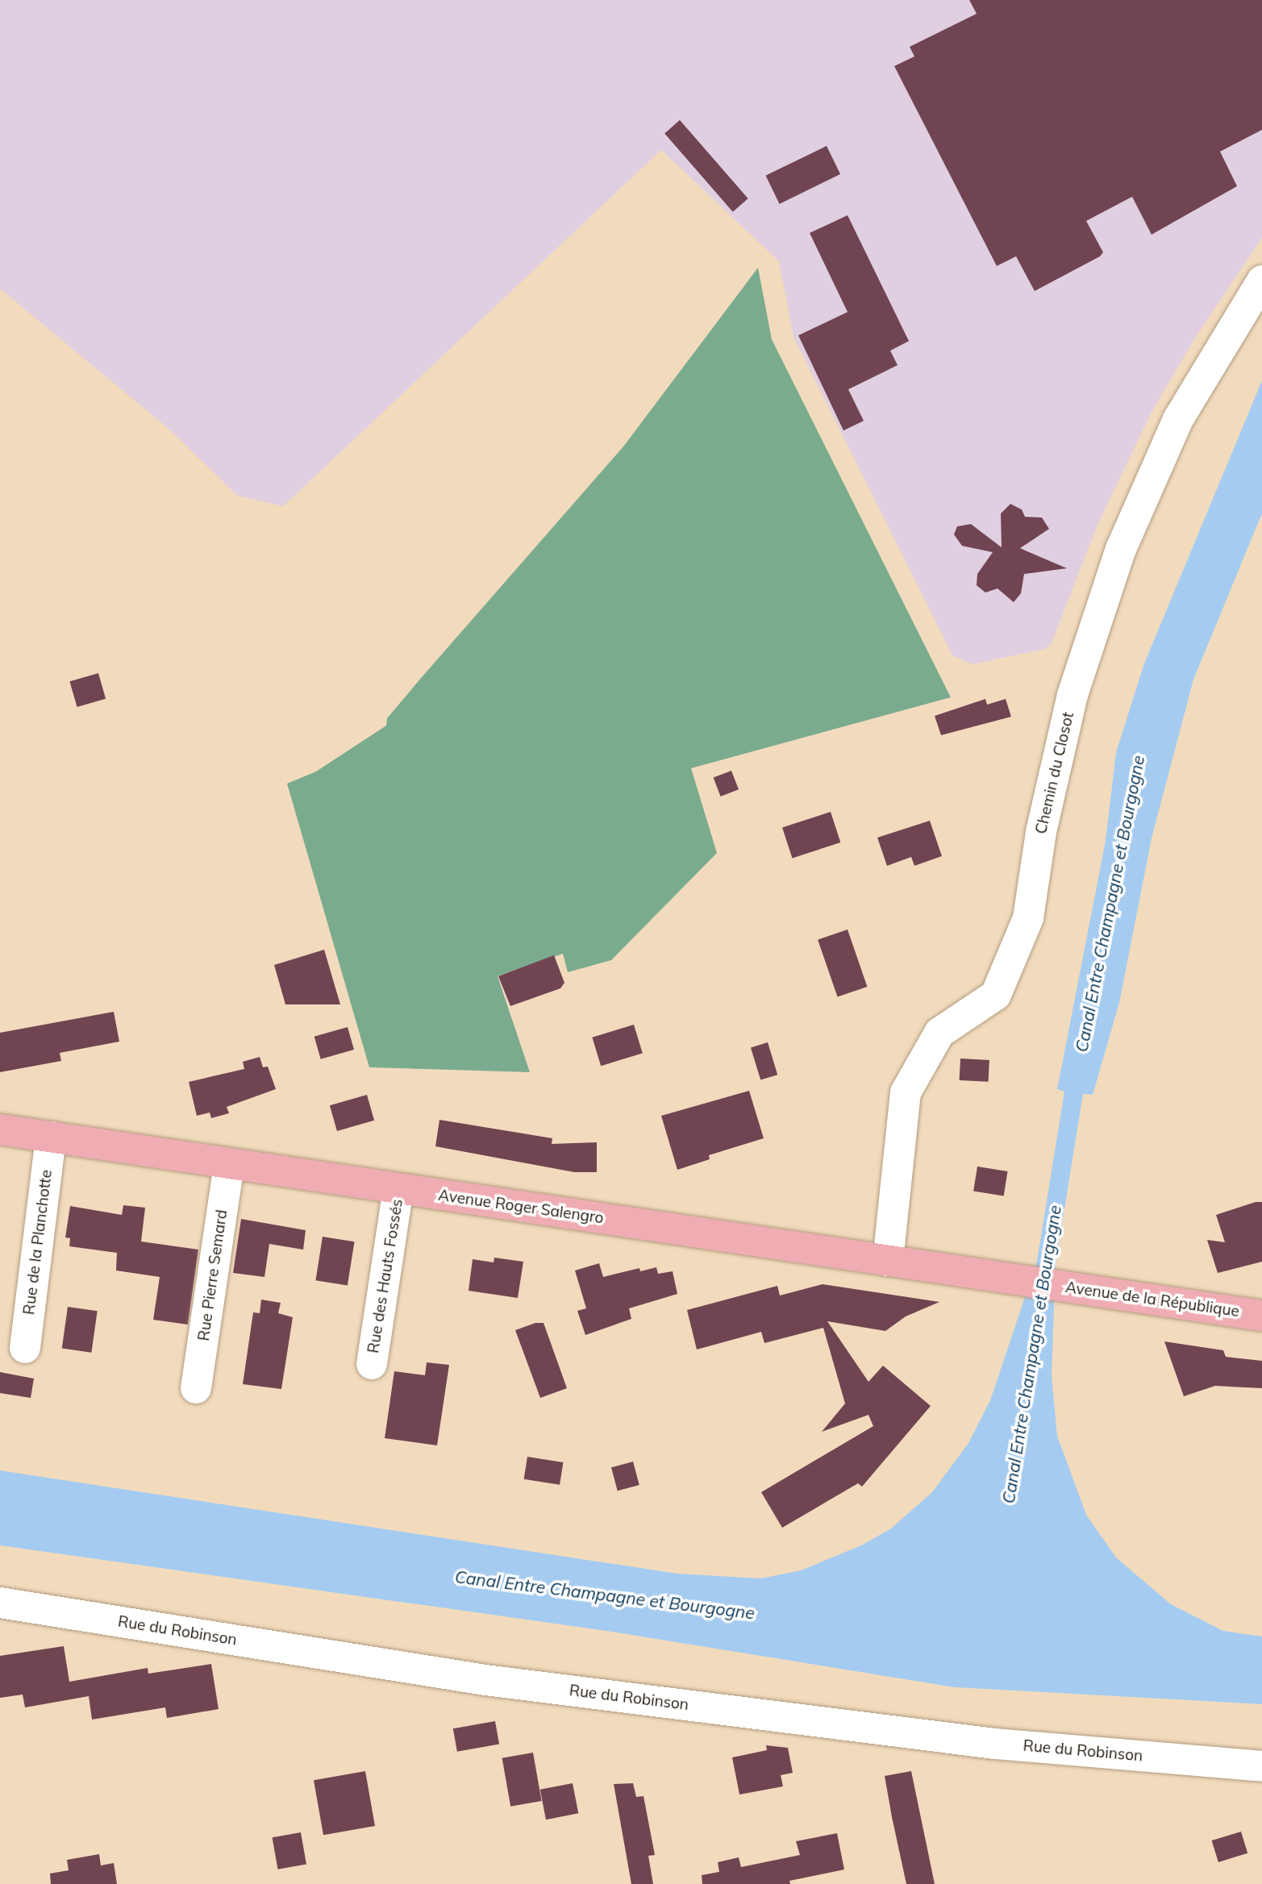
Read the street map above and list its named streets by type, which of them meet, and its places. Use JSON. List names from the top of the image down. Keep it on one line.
{"streets":{"main road":["Avenue Roger Salengro","Avenue de la République"],"street":["Chemin du Closot","Rue de la Planchotte","Rue Pierre Semard","Rue des Hauts Fossés","Rue du Robinson"]},"crossings":[["Chemin du Closot","Avenue Roger Salengro"],["Avenue Roger Salengro","Rue de la Planchotte"],["Avenue Roger Salengro","Rue Pierre Semard"],["Avenue Roger Salengro","Rue des Hauts Fossés"],["Avenue Roger Salengro","Avenue de la République"]],"water":["Canal Entre Champagne et Bourgogne"]}
